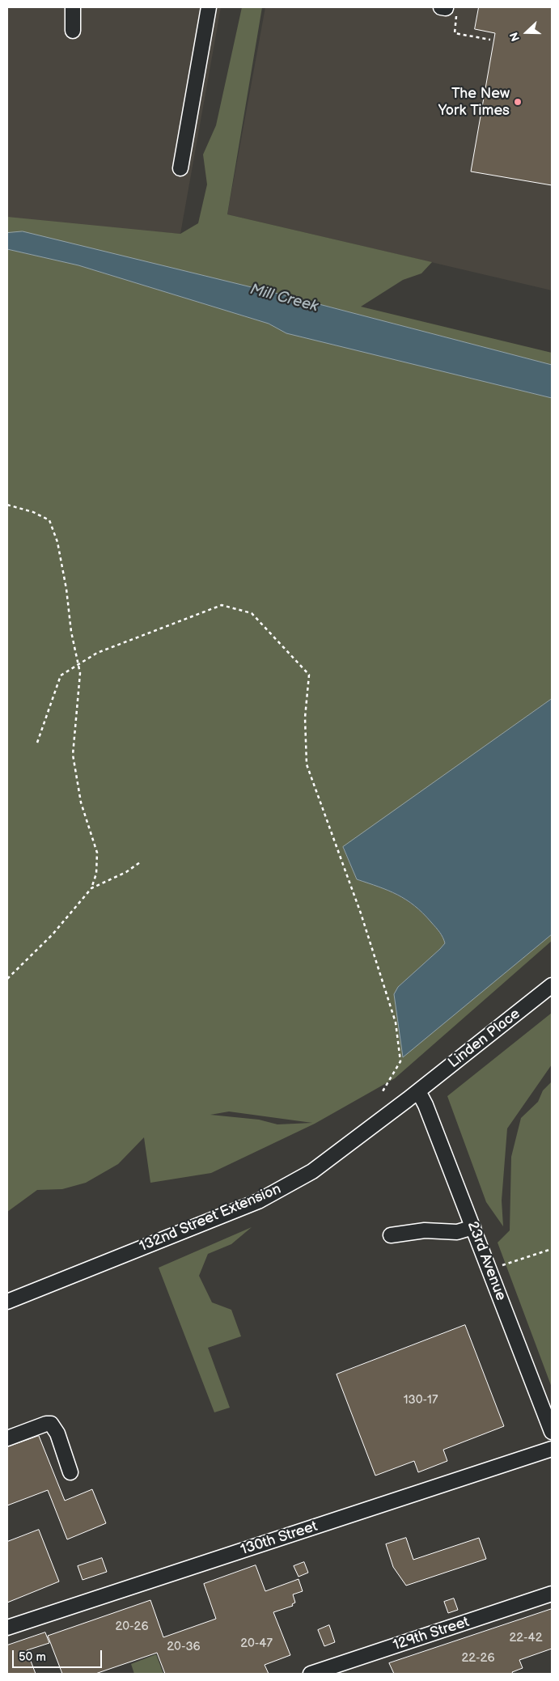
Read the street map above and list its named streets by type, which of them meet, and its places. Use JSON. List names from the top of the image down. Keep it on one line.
{"streets":{"street":["Linden Place","132nd Street Extension","23rd Avenue","130th Street","129th Street"]},"crossings":[["Linden Place","132nd Street Extension"],["Linden Place","23rd Avenue"],["132nd Street Extension","23rd Avenue"]],"water":["Mill Creek"],"places":["The New York Times"],"house_numbers":["130-17","20-26","22-42","20-47","20-36","22-26"],"scale_bar":"50 m","north":"left"}
